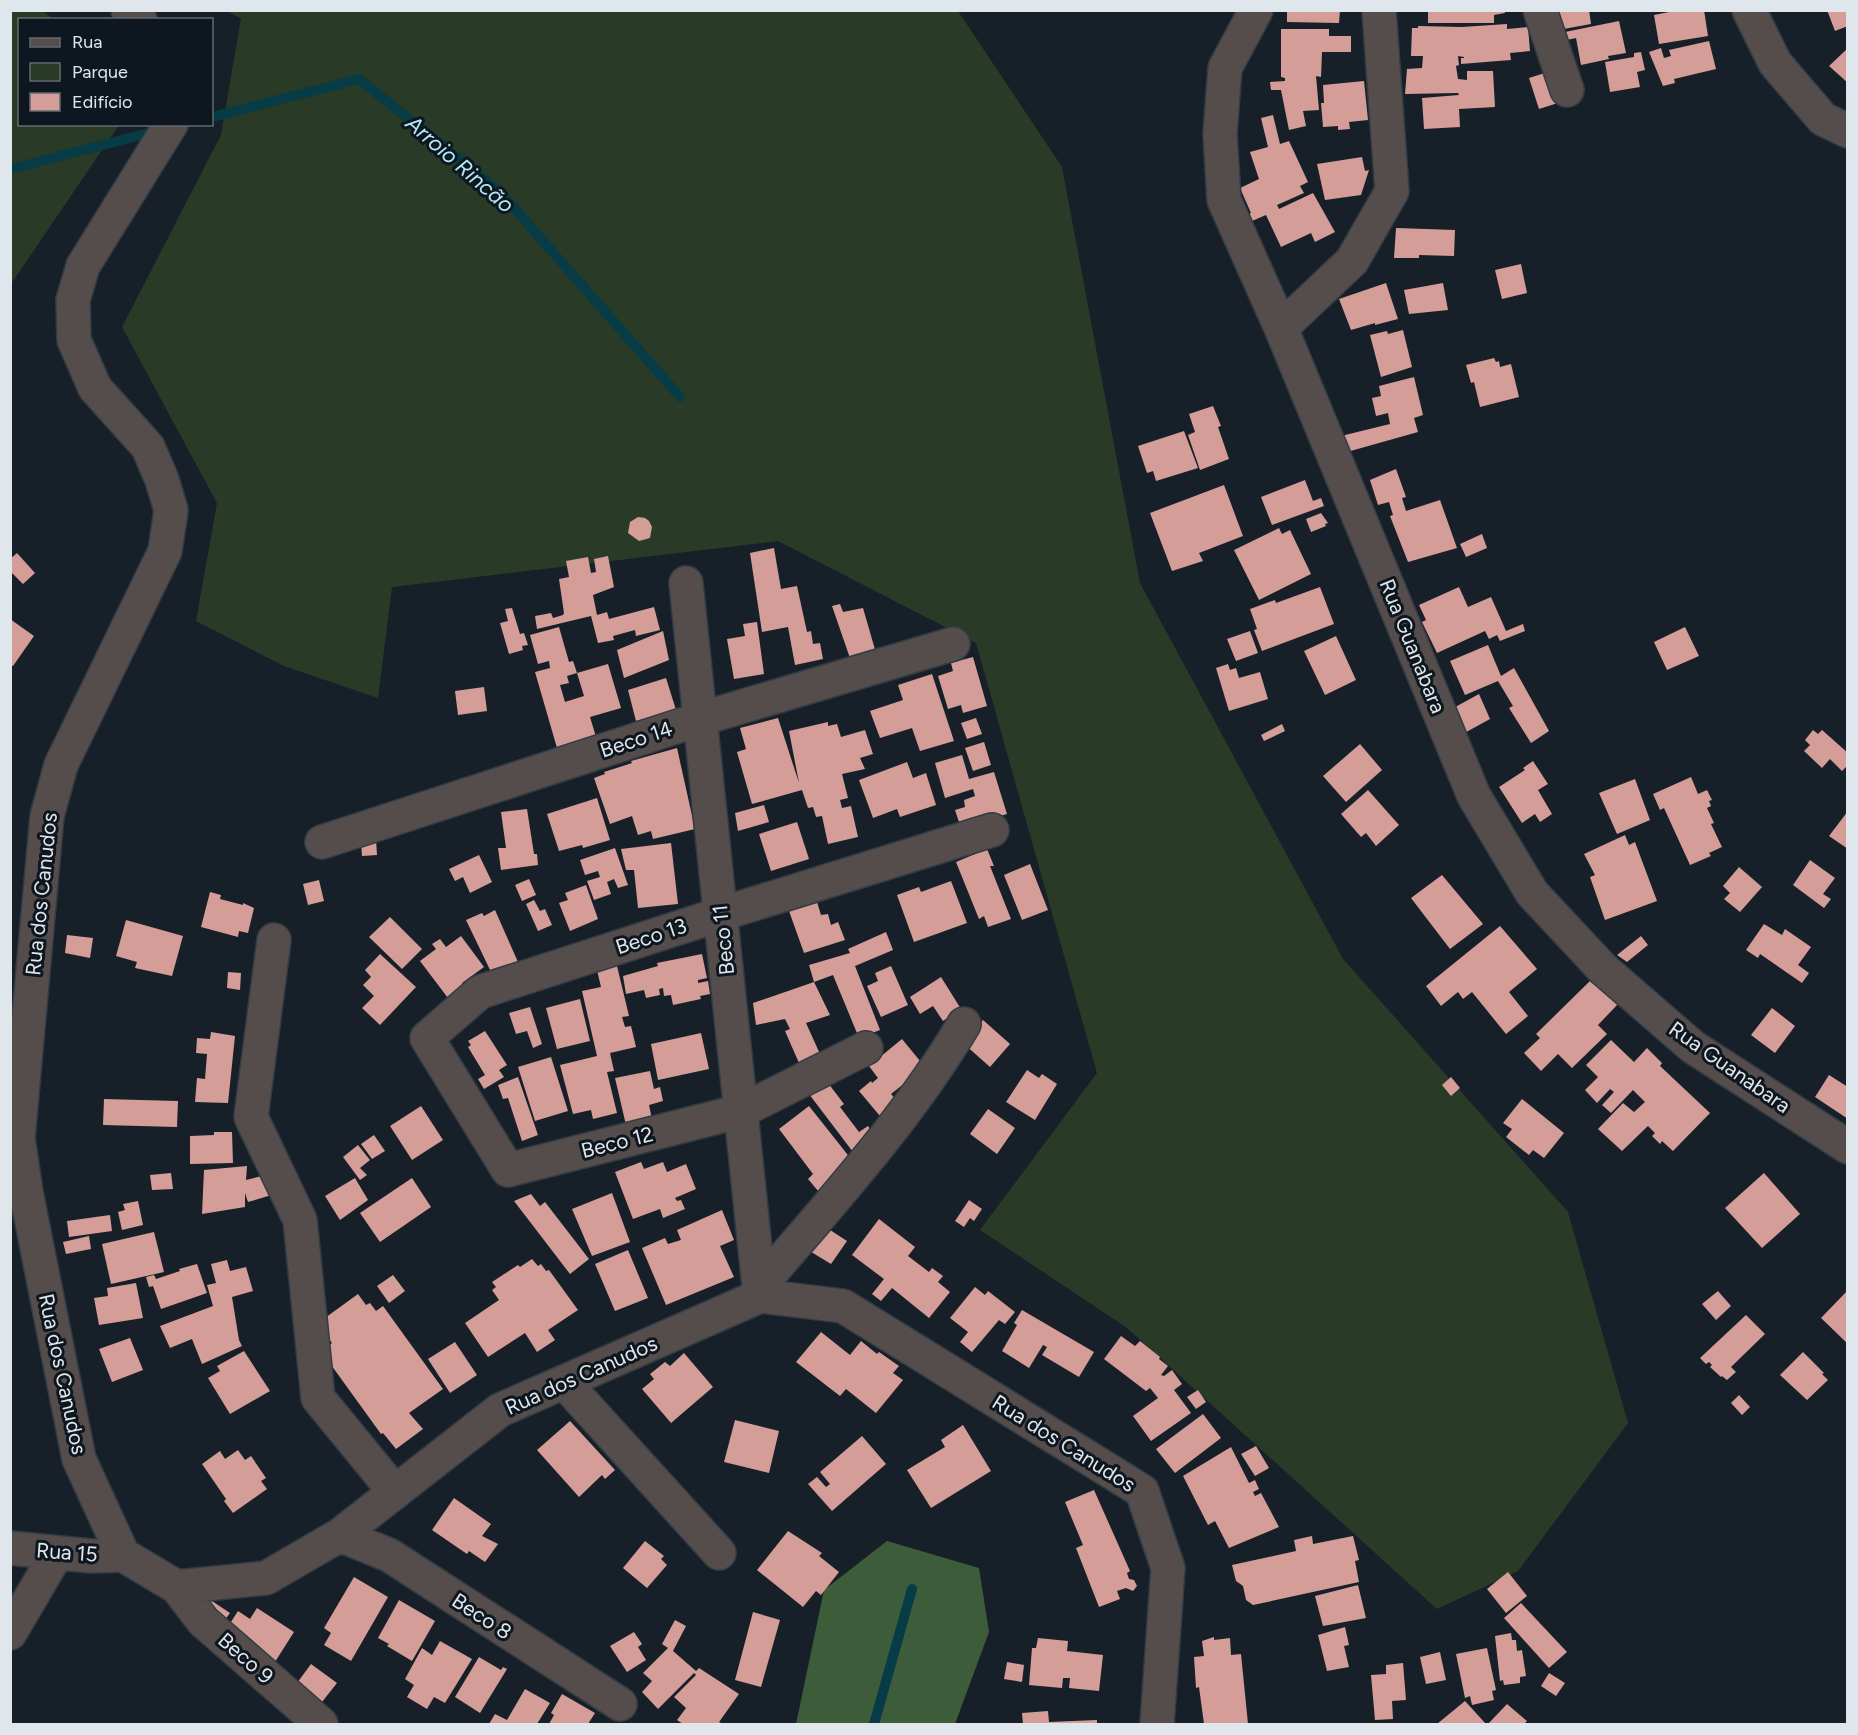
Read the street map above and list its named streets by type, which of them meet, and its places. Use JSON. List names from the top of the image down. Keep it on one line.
{"streets":{"street":["Rua Guanabara","Beco 14","Rua dos Canudos","Beco 13","Beco 11","Beco 12","Rua 15","Beco 8","Beco 9"]},"crossings":[["Beco 14","Beco 11"],["Rua dos Canudos","Beco 11"],["Rua dos Canudos","Rua 15"],["Rua dos Canudos","Beco 8"],["Rua dos Canudos","Beco 9"],["Beco 13","Beco 11"],["Beco 13","Beco 12"],["Beco 11","Beco 12"]],"water":["Arroio Rincão"],"legend":["Rua","Parque","Edifício"]}
